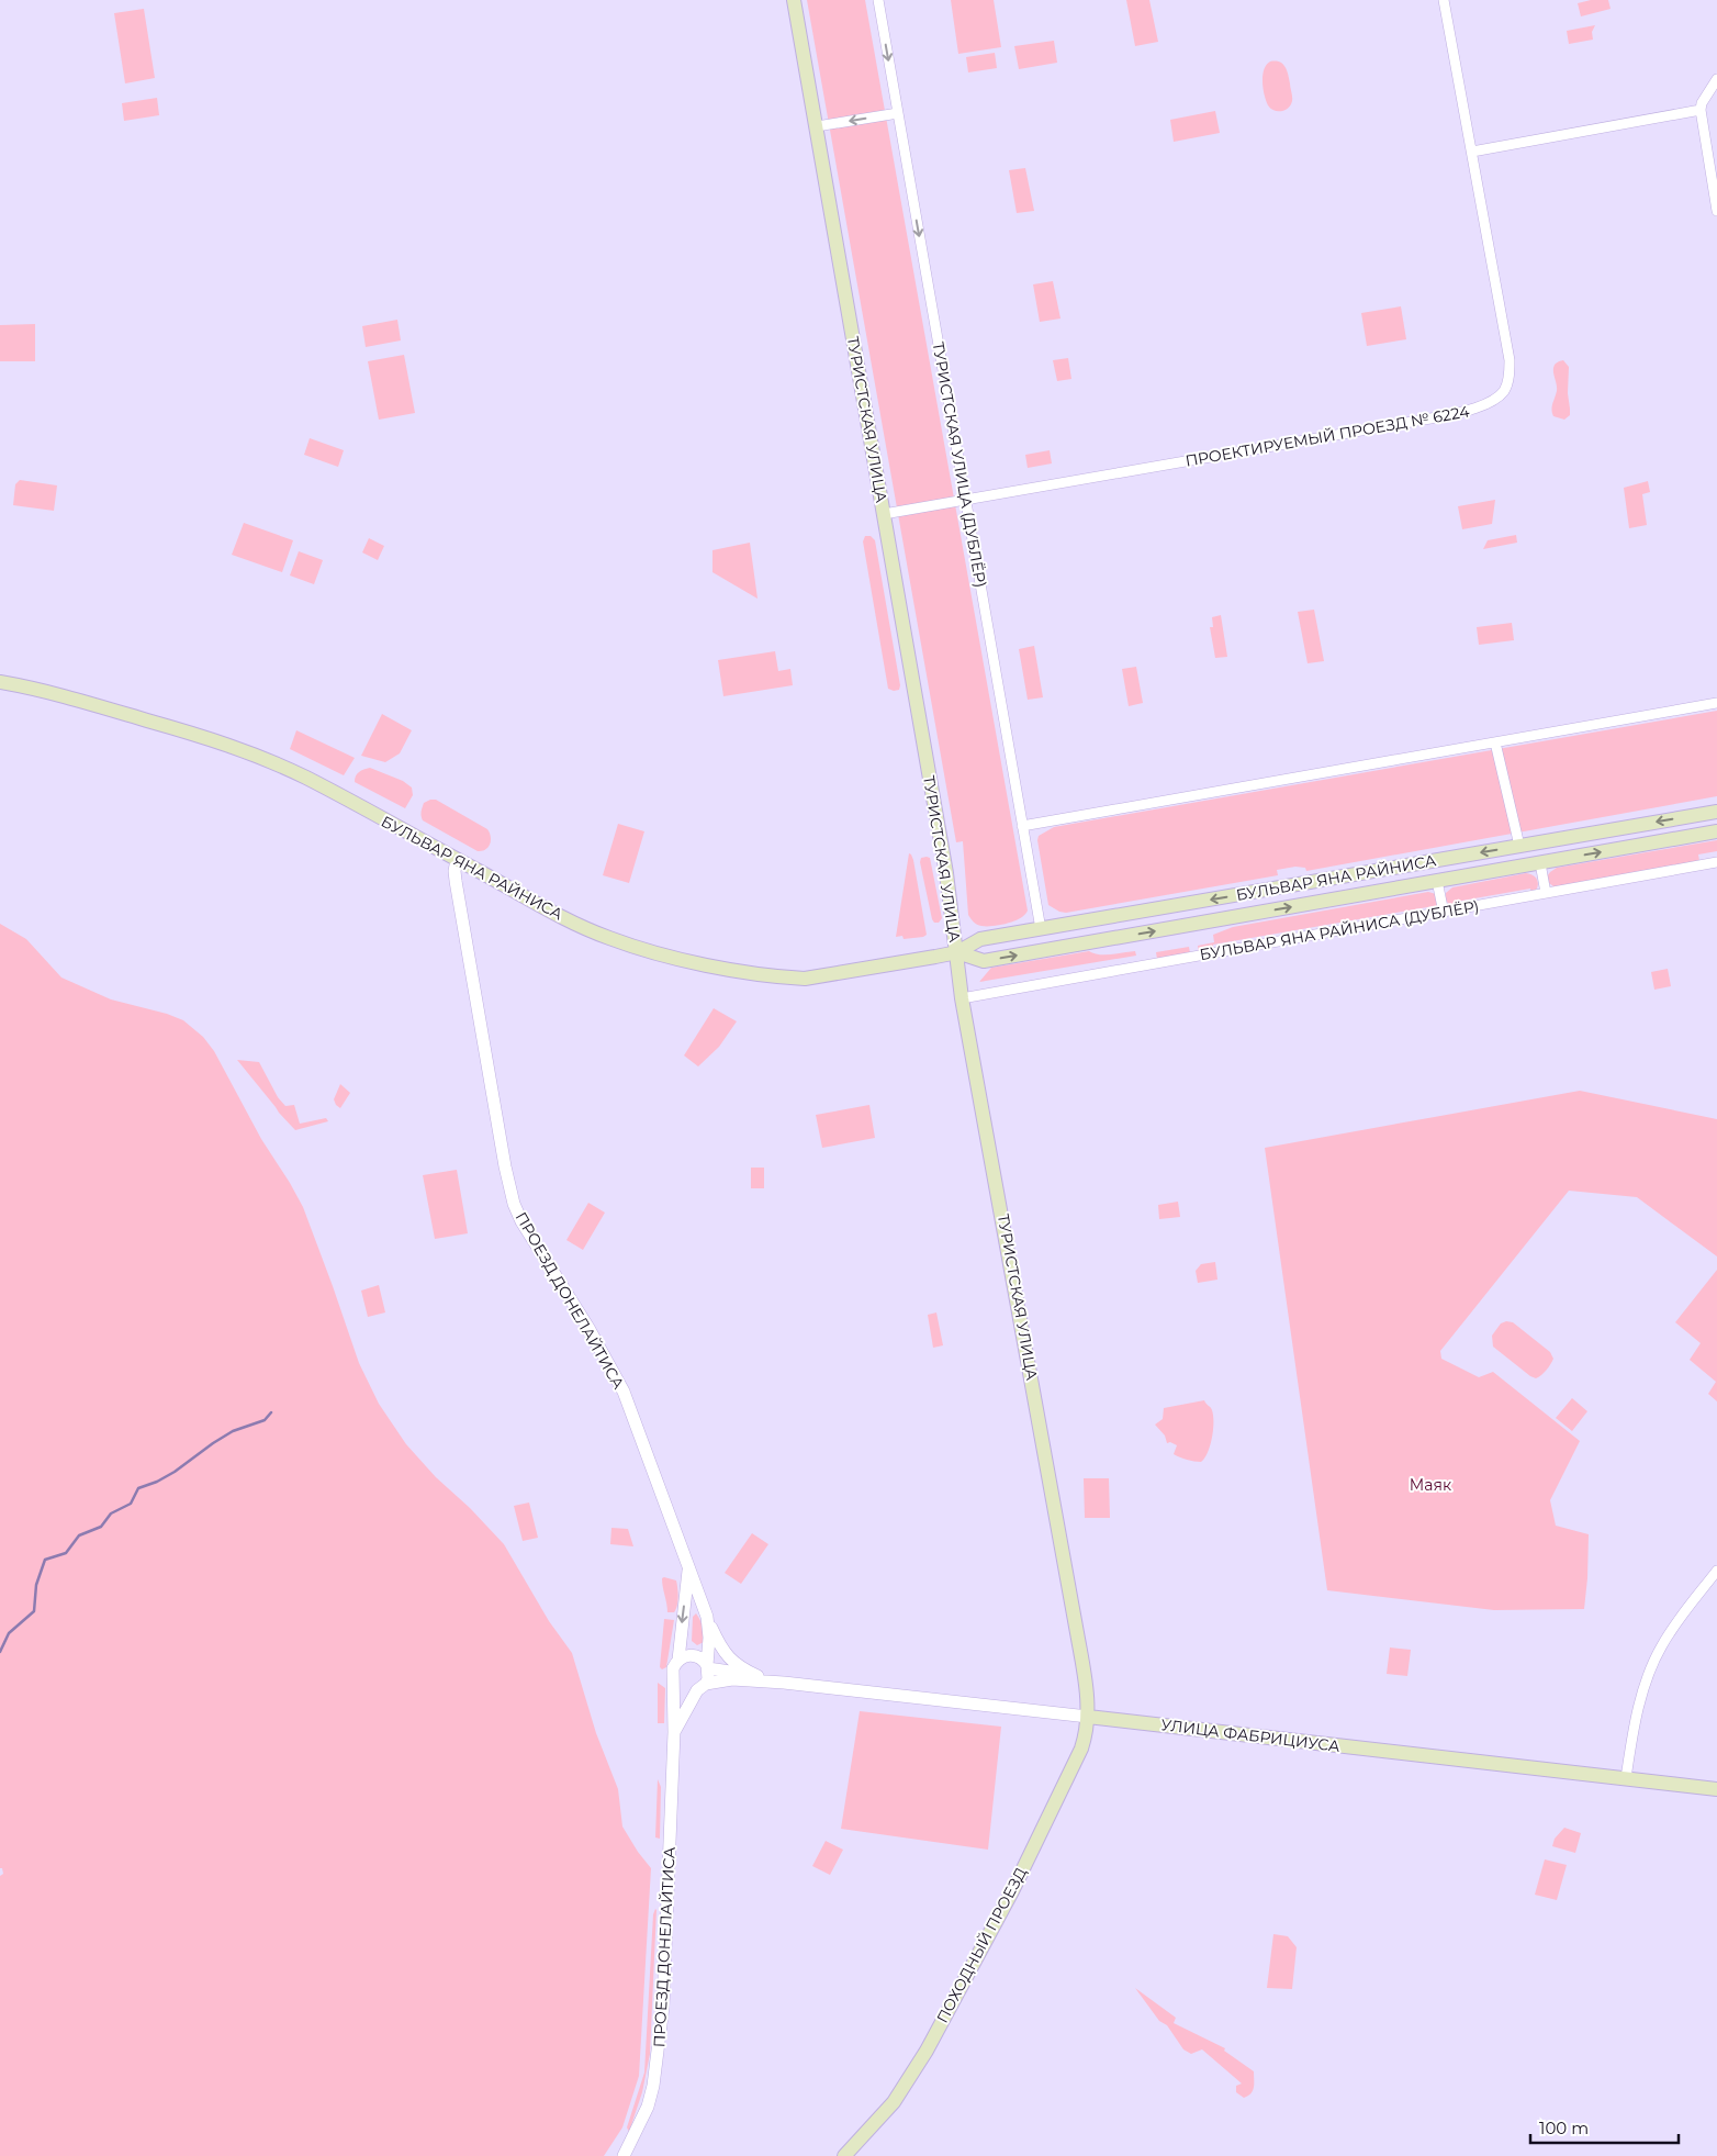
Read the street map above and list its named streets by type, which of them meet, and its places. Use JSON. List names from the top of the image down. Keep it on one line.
{"streets":{"main road":["ТУРИСТСКАЯ УЛИЦА","БУЛЬВАР ЯНА РАЙНИСА","УЛИЦА ФАБРИЦИУСА","ПОХОДНЫЙ ПРОЕЗД"],"street":["ПРОЕКТИРУЕМЫЙ ПРОЕЗД № 6224","ТУРИСТСКАЯ УЛИЦА (ДУБЛЁР)","БУЛЬВАР ЯНА РАЙНИСА (ДУБЛЁР)","ПРОЕЗД ДОНЕЛАЙТИСА"]},"crossings":[["ТУРИСТСКАЯ УЛИЦА","ПРОЕКТИРУЕМЫЙ ПРОЕЗД № 6224"],["ТУРИСТСКАЯ УЛИЦА","БУЛЬВАР ЯНА РАЙНИСА"],["ТУРИСТСКАЯ УЛИЦА","БУЛЬВАР ЯНА РАЙНИСА (ДУБЛЁР)"],["ТУРИСТСКАЯ УЛИЦА","УЛИЦА ФАБРИЦИУСА"],["ТУРИСТСКАЯ УЛИЦА","ПОХОДНЫЙ ПРОЕЗД"],["ПРОЕКТИРУЕМЫЙ ПРОЕЗД № 6224","ТУРИСТСКАЯ УЛИЦА (ДУБЛЁР)"],["ТУРИСТСКАЯ УЛИЦА (ДУБЛЁР)","БУЛЬВАР ЯНА РАЙНИСА"],["БУЛЬВАР ЯНА РАЙНИСА","ПРОЕЗД ДОНЕЛАЙТИСА"],["ПРОЕЗД ДОНЕЛАЙТИСА","УЛИЦА ФАБРИЦИУСА"],["УЛИЦА ФАБРИЦИУСА","ПОХОДНЫЙ ПРОЕЗД"]],"one_way":["ТУРИСТСКАЯ УЛИЦА (ДУБЛЁР)"],"parks":["Маяк"],"scale_bar":"100 m"}
